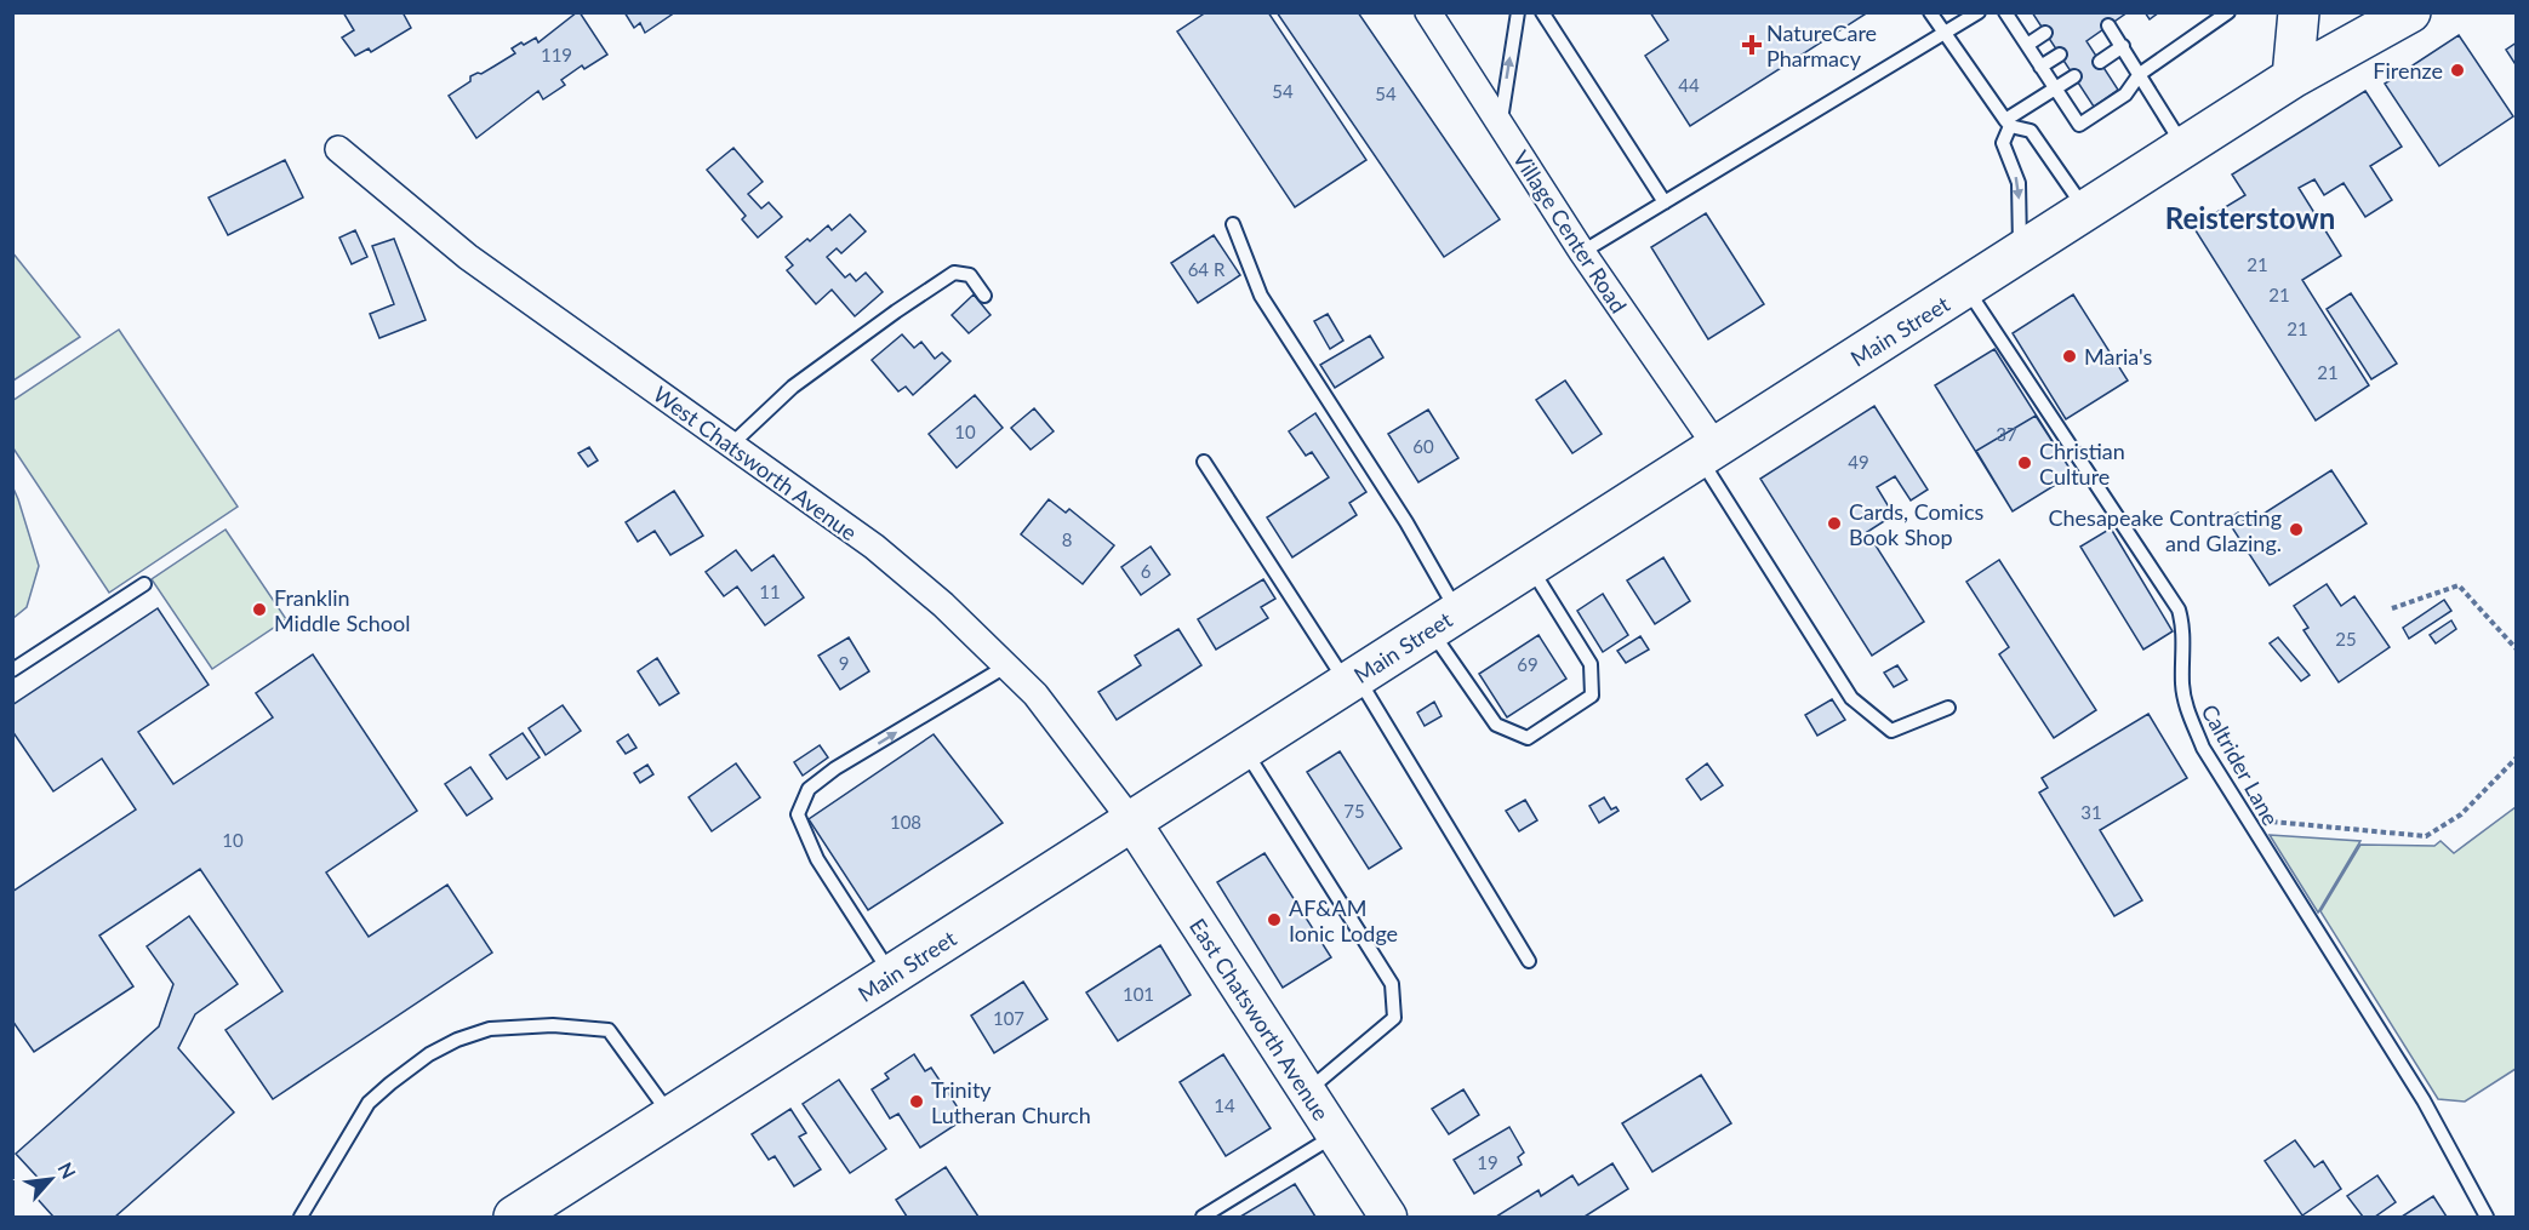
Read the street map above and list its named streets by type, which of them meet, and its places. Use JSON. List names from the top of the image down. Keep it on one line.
{"streets":{"main road":["Main Street"],"street":["Village Center Road","West Chatsworth Avenue","East Chatsworth Avenue"],"lane":["Caltrider Lane"]},"crossings":[["Village Center Road","Main Street"],["Main Street","West Chatsworth Avenue"],["Main Street","Caltrider Lane"],["Main Street","East Chatsworth Avenue"],["West Chatsworth Avenue","East Chatsworth Avenue"]],"districts":["Reisterstown"],"places":{"health":["NatureCare Pharmacy"],"other":["Firenze","Maria's","Christian Culture","Cards, Comics Book Shop","Chesapeake Contracting and Glazing.","Franklin Middle School","AF&AM Ionic Lodge","Trinity Lutheran Church"]},"house_numbers":["119","44","54","54","21","64 R","21","21","21","10","37","60","49","8","6","11","25","9","69","75","31","108","10","101","107","14","19"],"north":"top right"}
